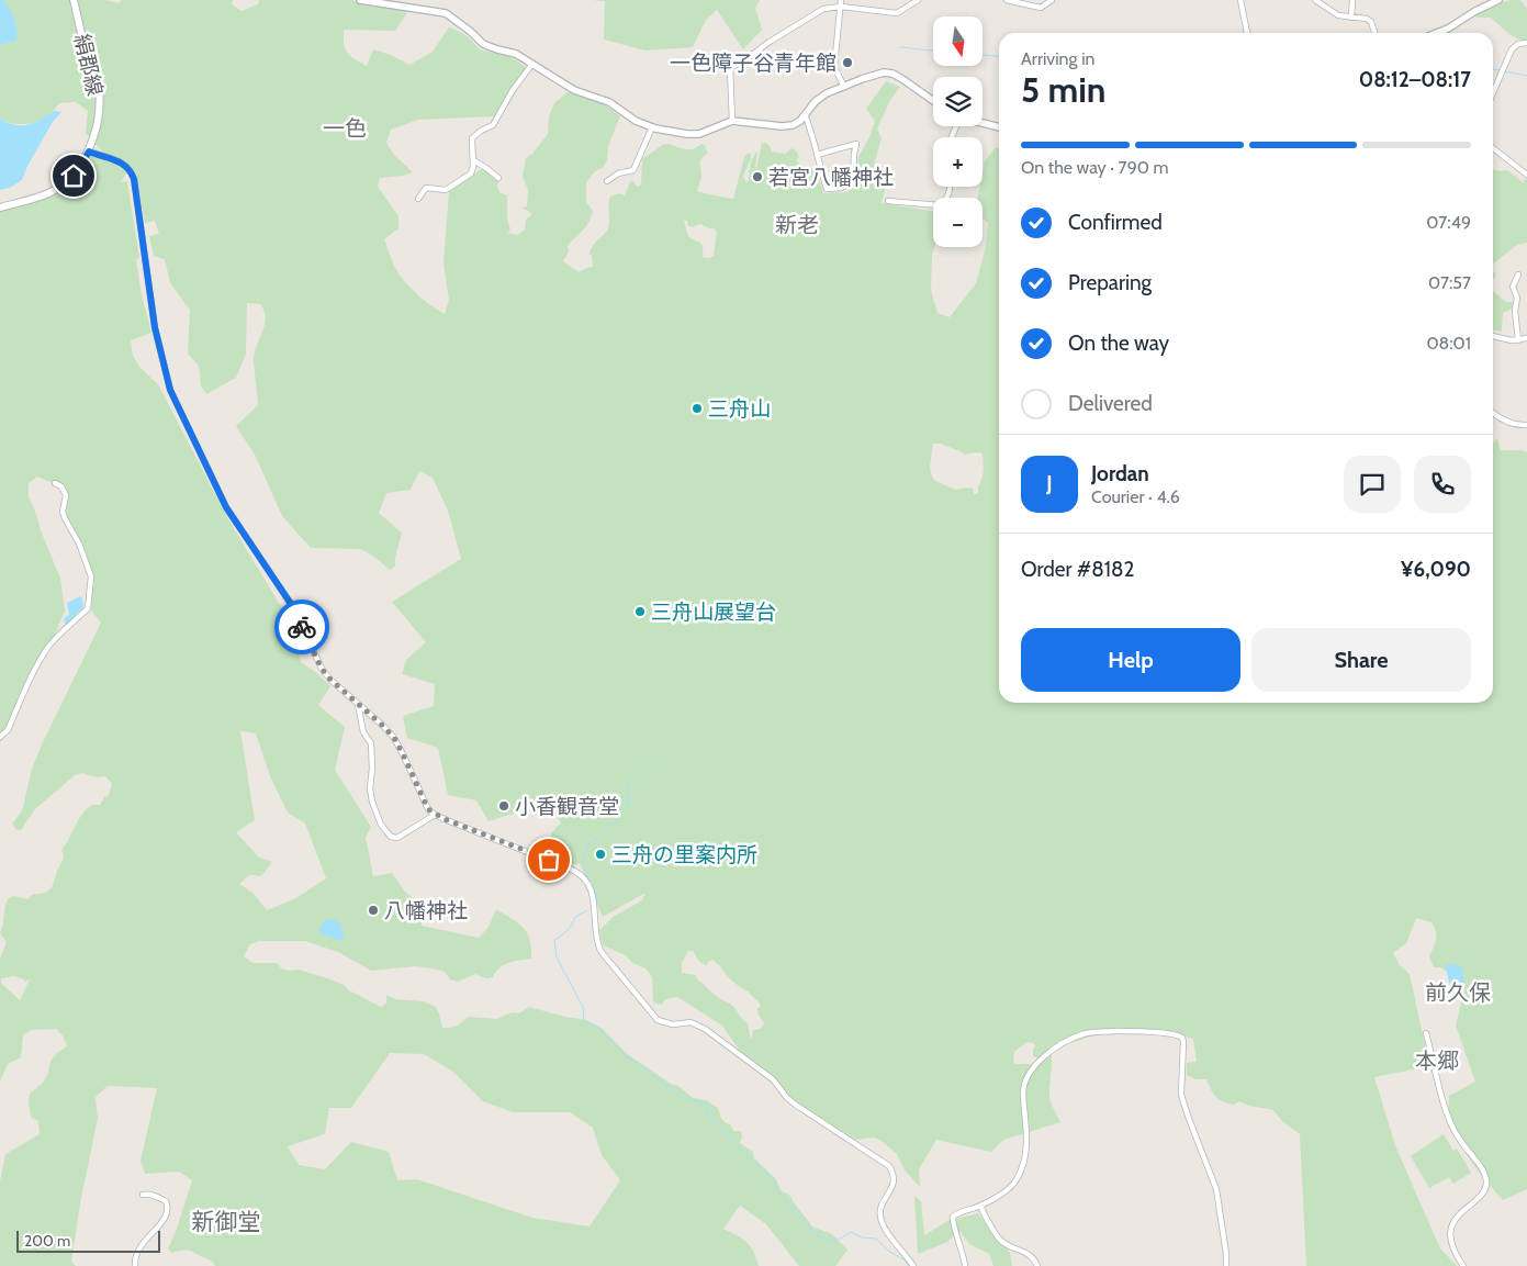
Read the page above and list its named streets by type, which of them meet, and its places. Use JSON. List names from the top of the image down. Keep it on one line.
{"streets":{"main road":["絹郡線"]},"districts":["一色","新老","前久保","本郷","新御堂"],"places":["一色障子谷青年館","若宮八幡神社","三舟山","三舟山展望台","小香観音堂","三舟の里案内所","八幡神社"],"scale_bar":"200 m","north":"bottom","page":{"map_buttons":["+","−"],"heading":["5 min","Arriving in","08:12–08:17"],"panel":["Jordan","Courier · 4.6","Order #8182","¥6,090"],"bar":"On the way · 790 m","list":[["Confirmed","07:49"],["Preparing","07:57"],["On the way","08:01"],"Delivered"],"round":"J","buttons":["Help","Share"],"scale":"200 m"}}
